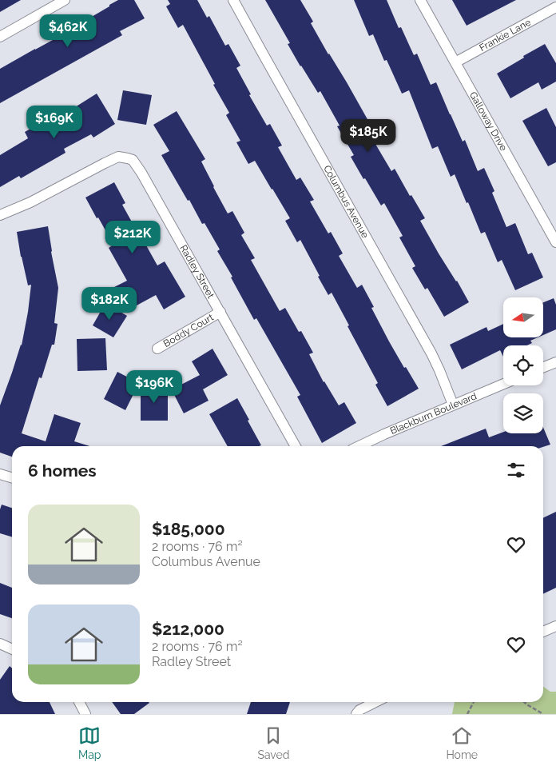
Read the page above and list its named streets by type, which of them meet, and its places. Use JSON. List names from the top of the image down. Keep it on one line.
{"streets":{"street":["Frankie Lane","Galloway Drive","Columbus Avenue","Radley Street","Boddy Court","Blackburn Boulevard"]},"crossings":[["Frankie Lane","Galloway Drive"],["Columbus Avenue","Blackburn Boulevard"],["Radley Street","Boddy Court"]],"north":"left","page":{"price":["$462K","$169K","$185K","$212K","$182K","$196K"],"heading":"6 homes","list":[{"name":"$185,000","note":"2 rooms · 76 m² · Columbus Avenue"},{"name":"$212,000","note":"2 rooms · 76 m² · Radley Street"}],"tabs":["Map","Saved","Home"]}}
